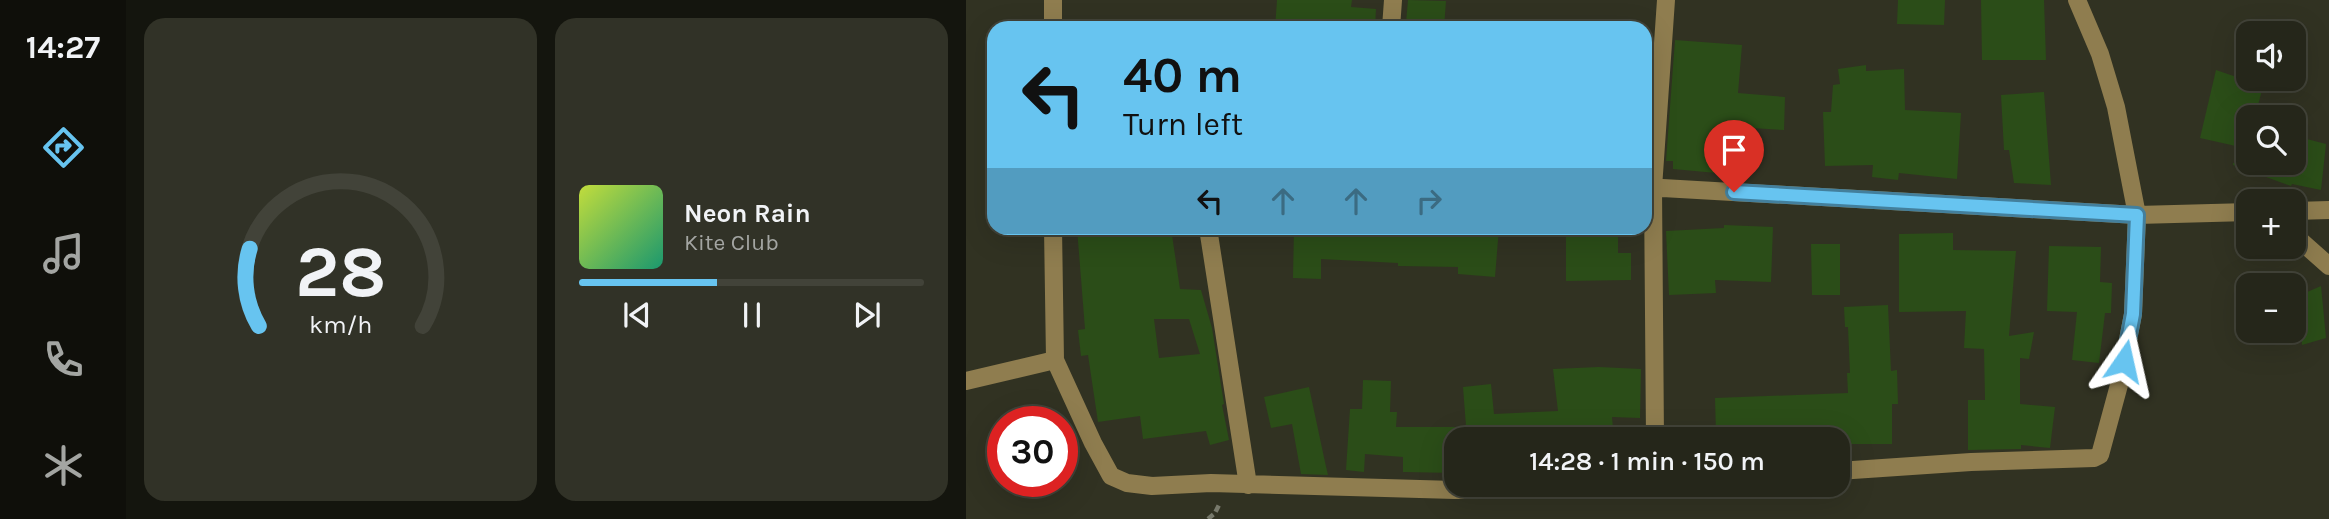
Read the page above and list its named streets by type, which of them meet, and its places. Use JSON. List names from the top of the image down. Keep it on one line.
{"page":{"tabs":"14:27","map_buttons":["+","−"],"turn":["40 m","Turn left"],"song":["Neon Rain","Kite Club"],"limit":"30","trip":"14:28 · 1 min · 150 m","gauge":["28","km/h"]}}
